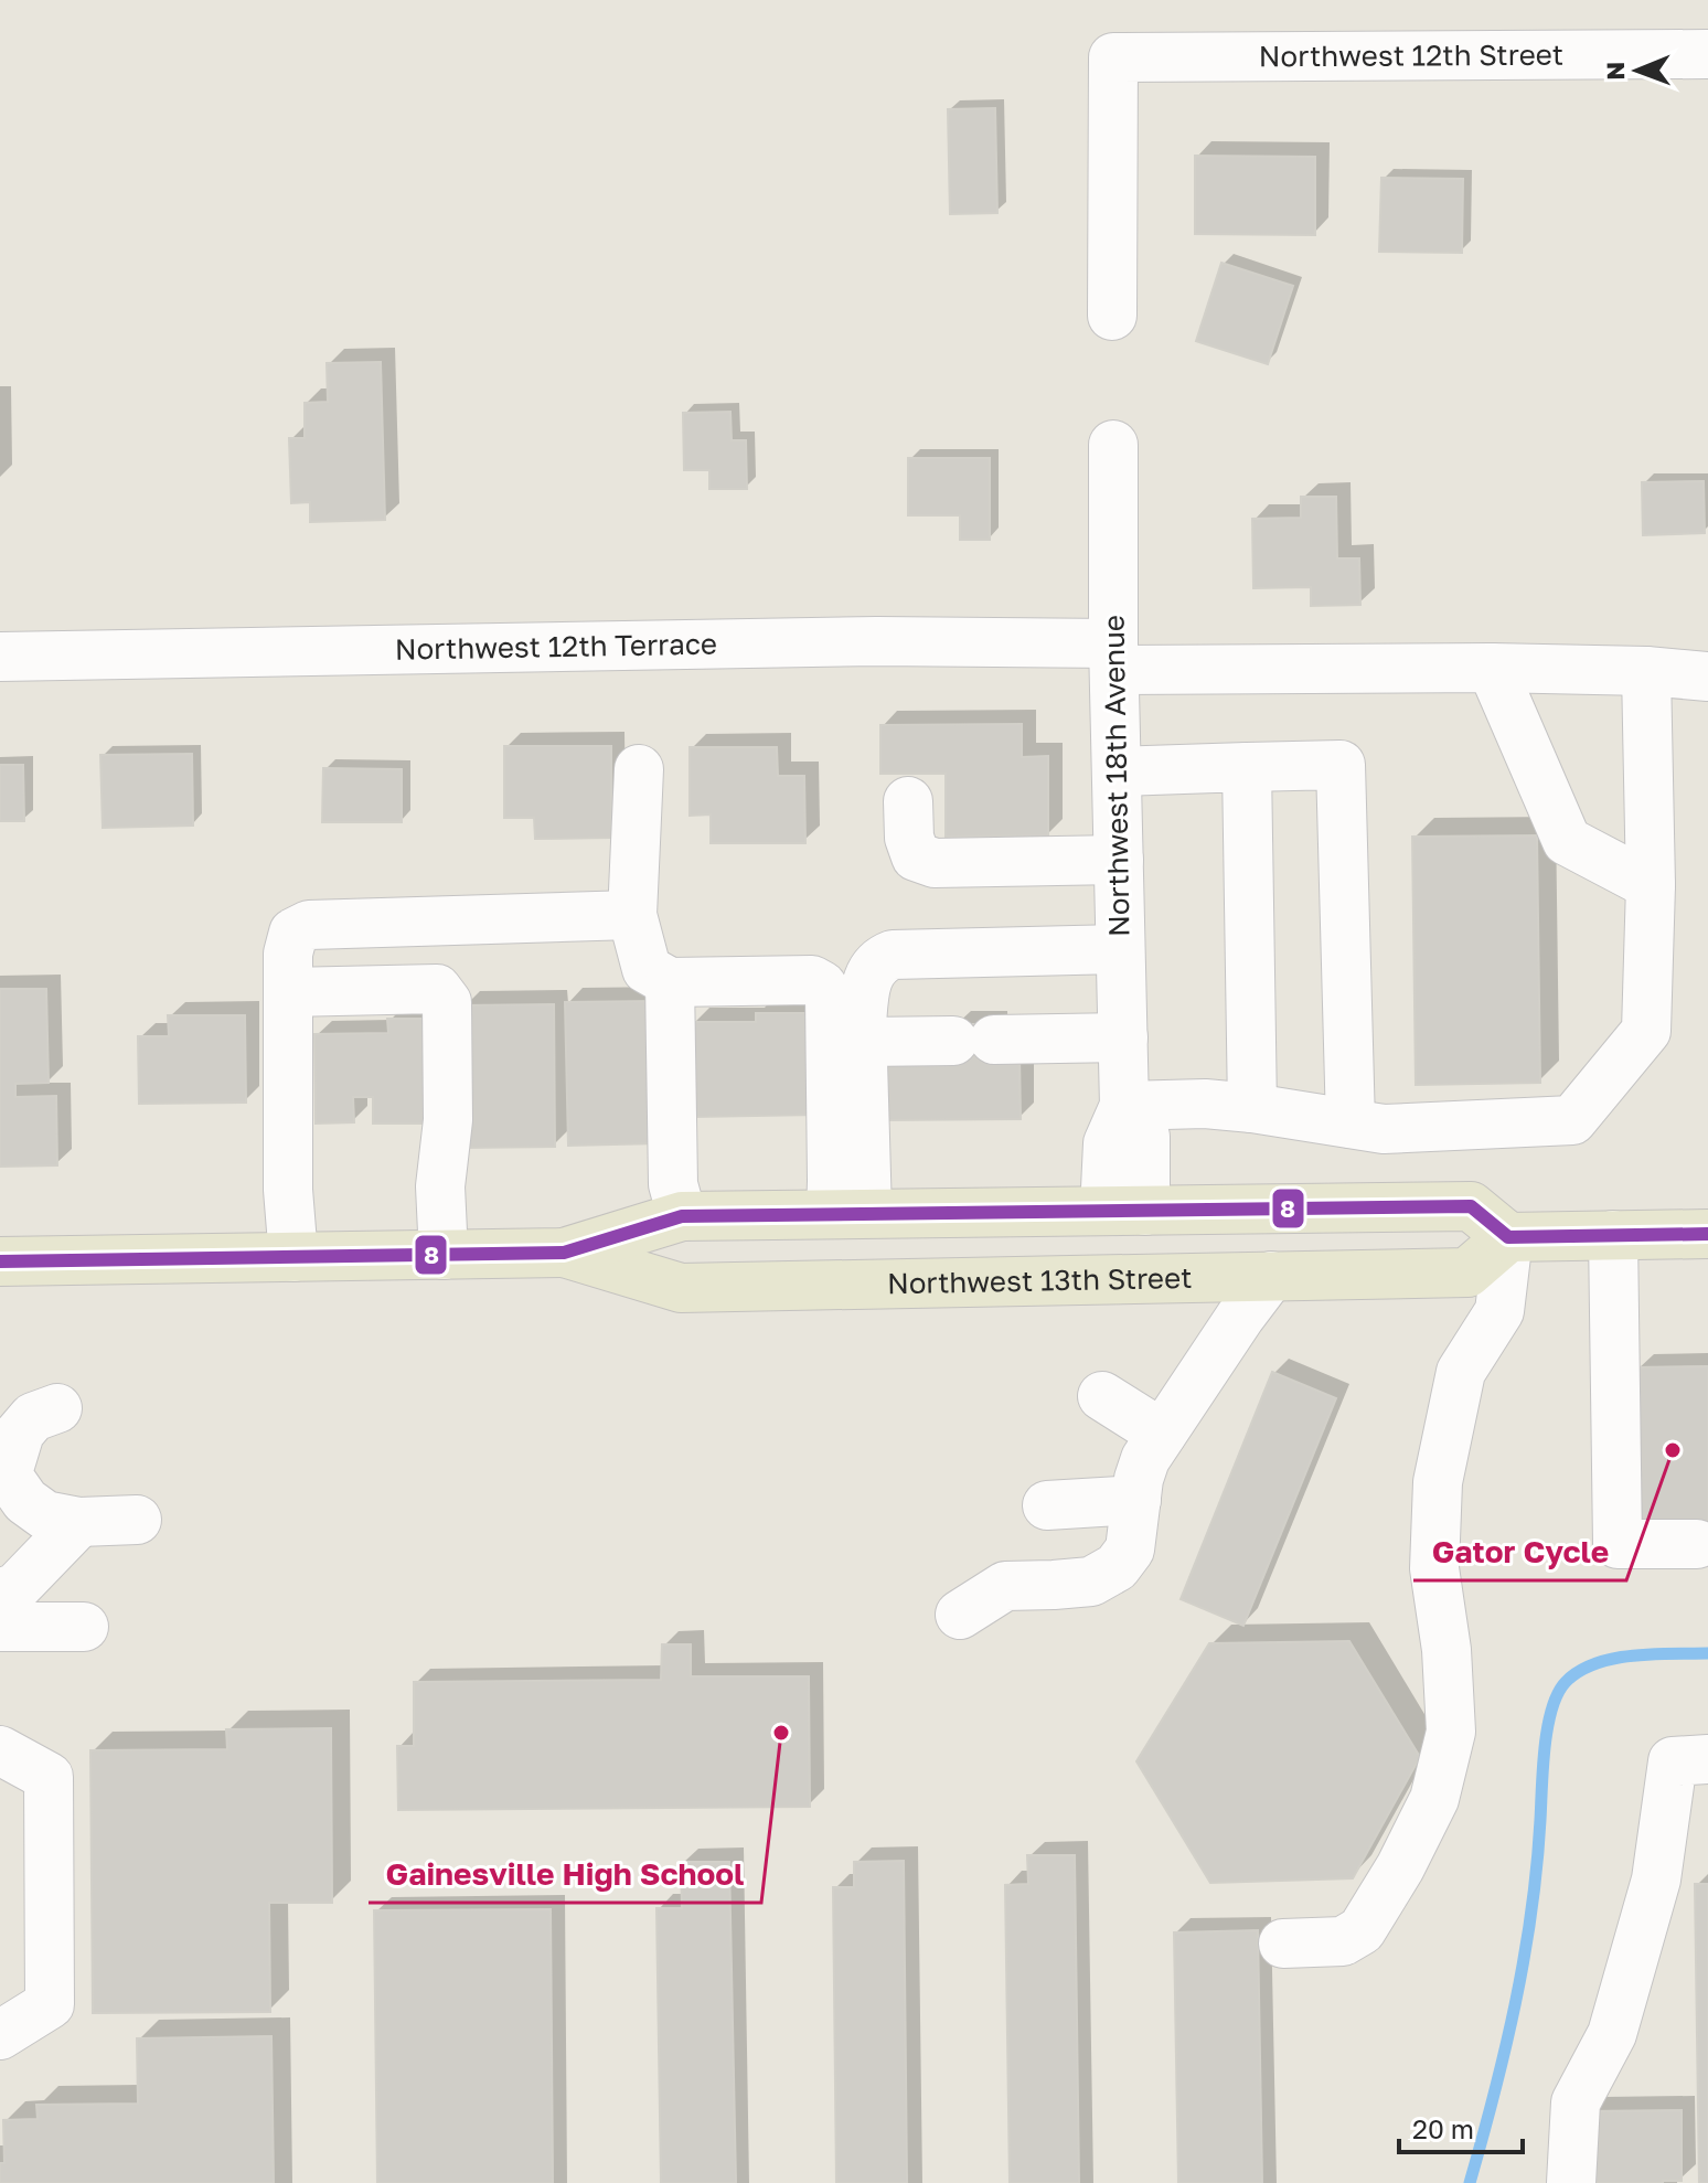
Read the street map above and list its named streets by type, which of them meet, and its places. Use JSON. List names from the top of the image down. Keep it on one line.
{"streets":{"main road":["Northwest 13th Street"],"street":["Northwest 12th Street","Northwest 12th Terrace","Northwest 18th Avenue"]},"crossings":[["Northwest 12th Terrace","Northwest 18th Avenue"],["Northwest 18th Avenue","Northwest 13th Street"]],"places":["Gator Cycle","Gainesville High School"],"lines":["transit line 8"],"scale_bar":"20 m","north":"left"}
